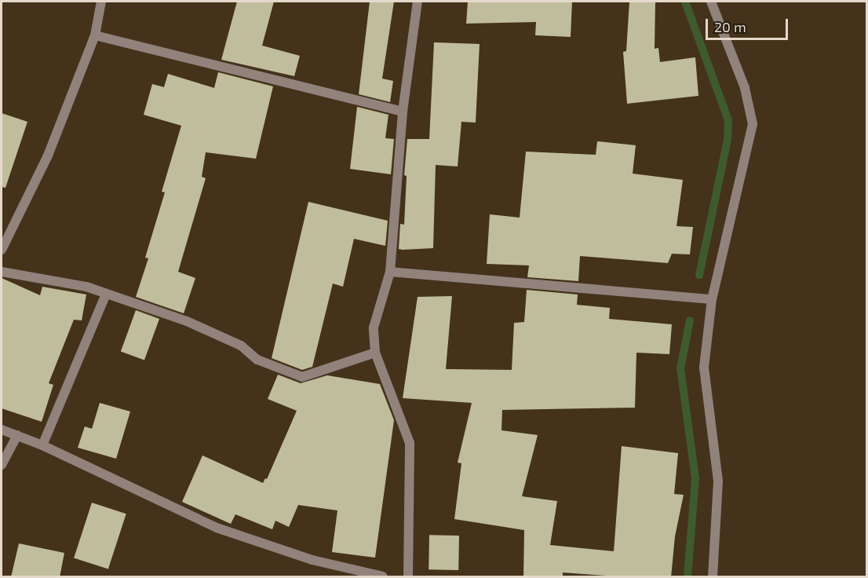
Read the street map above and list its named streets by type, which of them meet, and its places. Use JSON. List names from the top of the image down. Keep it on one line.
{"scale_bar":"20 m"}
